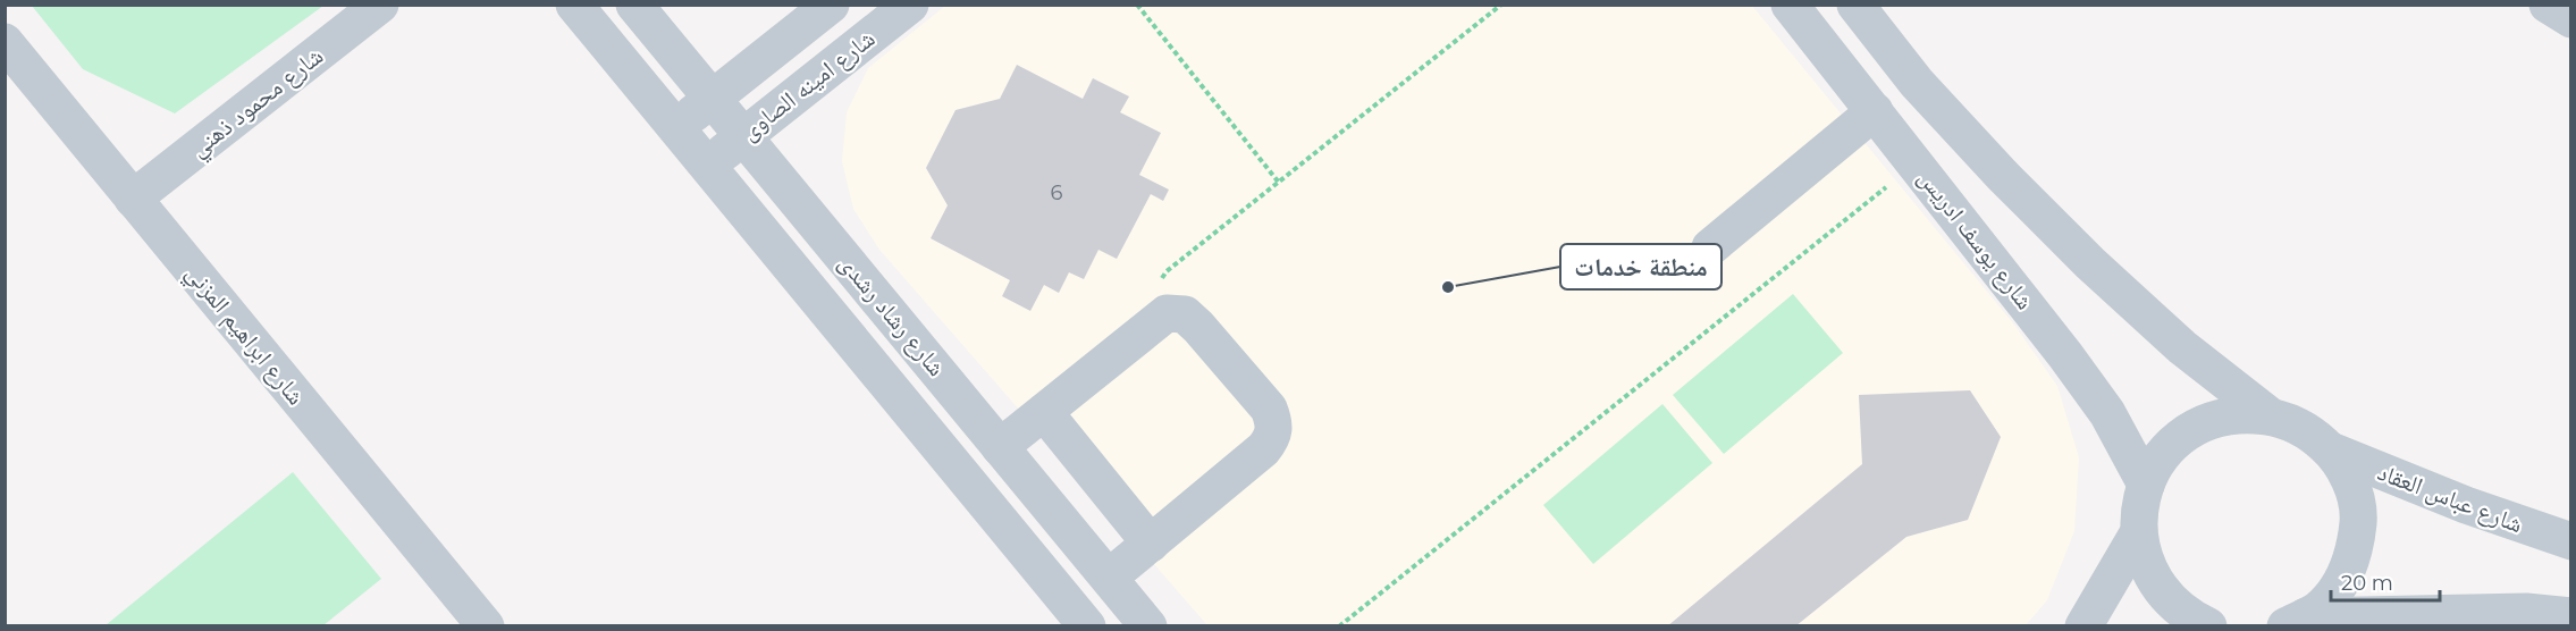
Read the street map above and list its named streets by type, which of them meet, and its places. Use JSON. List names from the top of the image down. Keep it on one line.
{"streets":{"street":["شارع امينه الصاوى","شارع محمود ذهني","شارع يوسف ادريس","شارع رشاد رشدى","شارع ابراهيم المزني","شارع عباس العقاد"]},"crossings":[["شارع امينه الصاوى","شارع رشاد رشدى"],["شارع محمود ذهني","شارع ابراهيم المزني"]],"places":["منطقة خدمات"],"house_numbers":["6"],"scale_bar":"20 m"}
